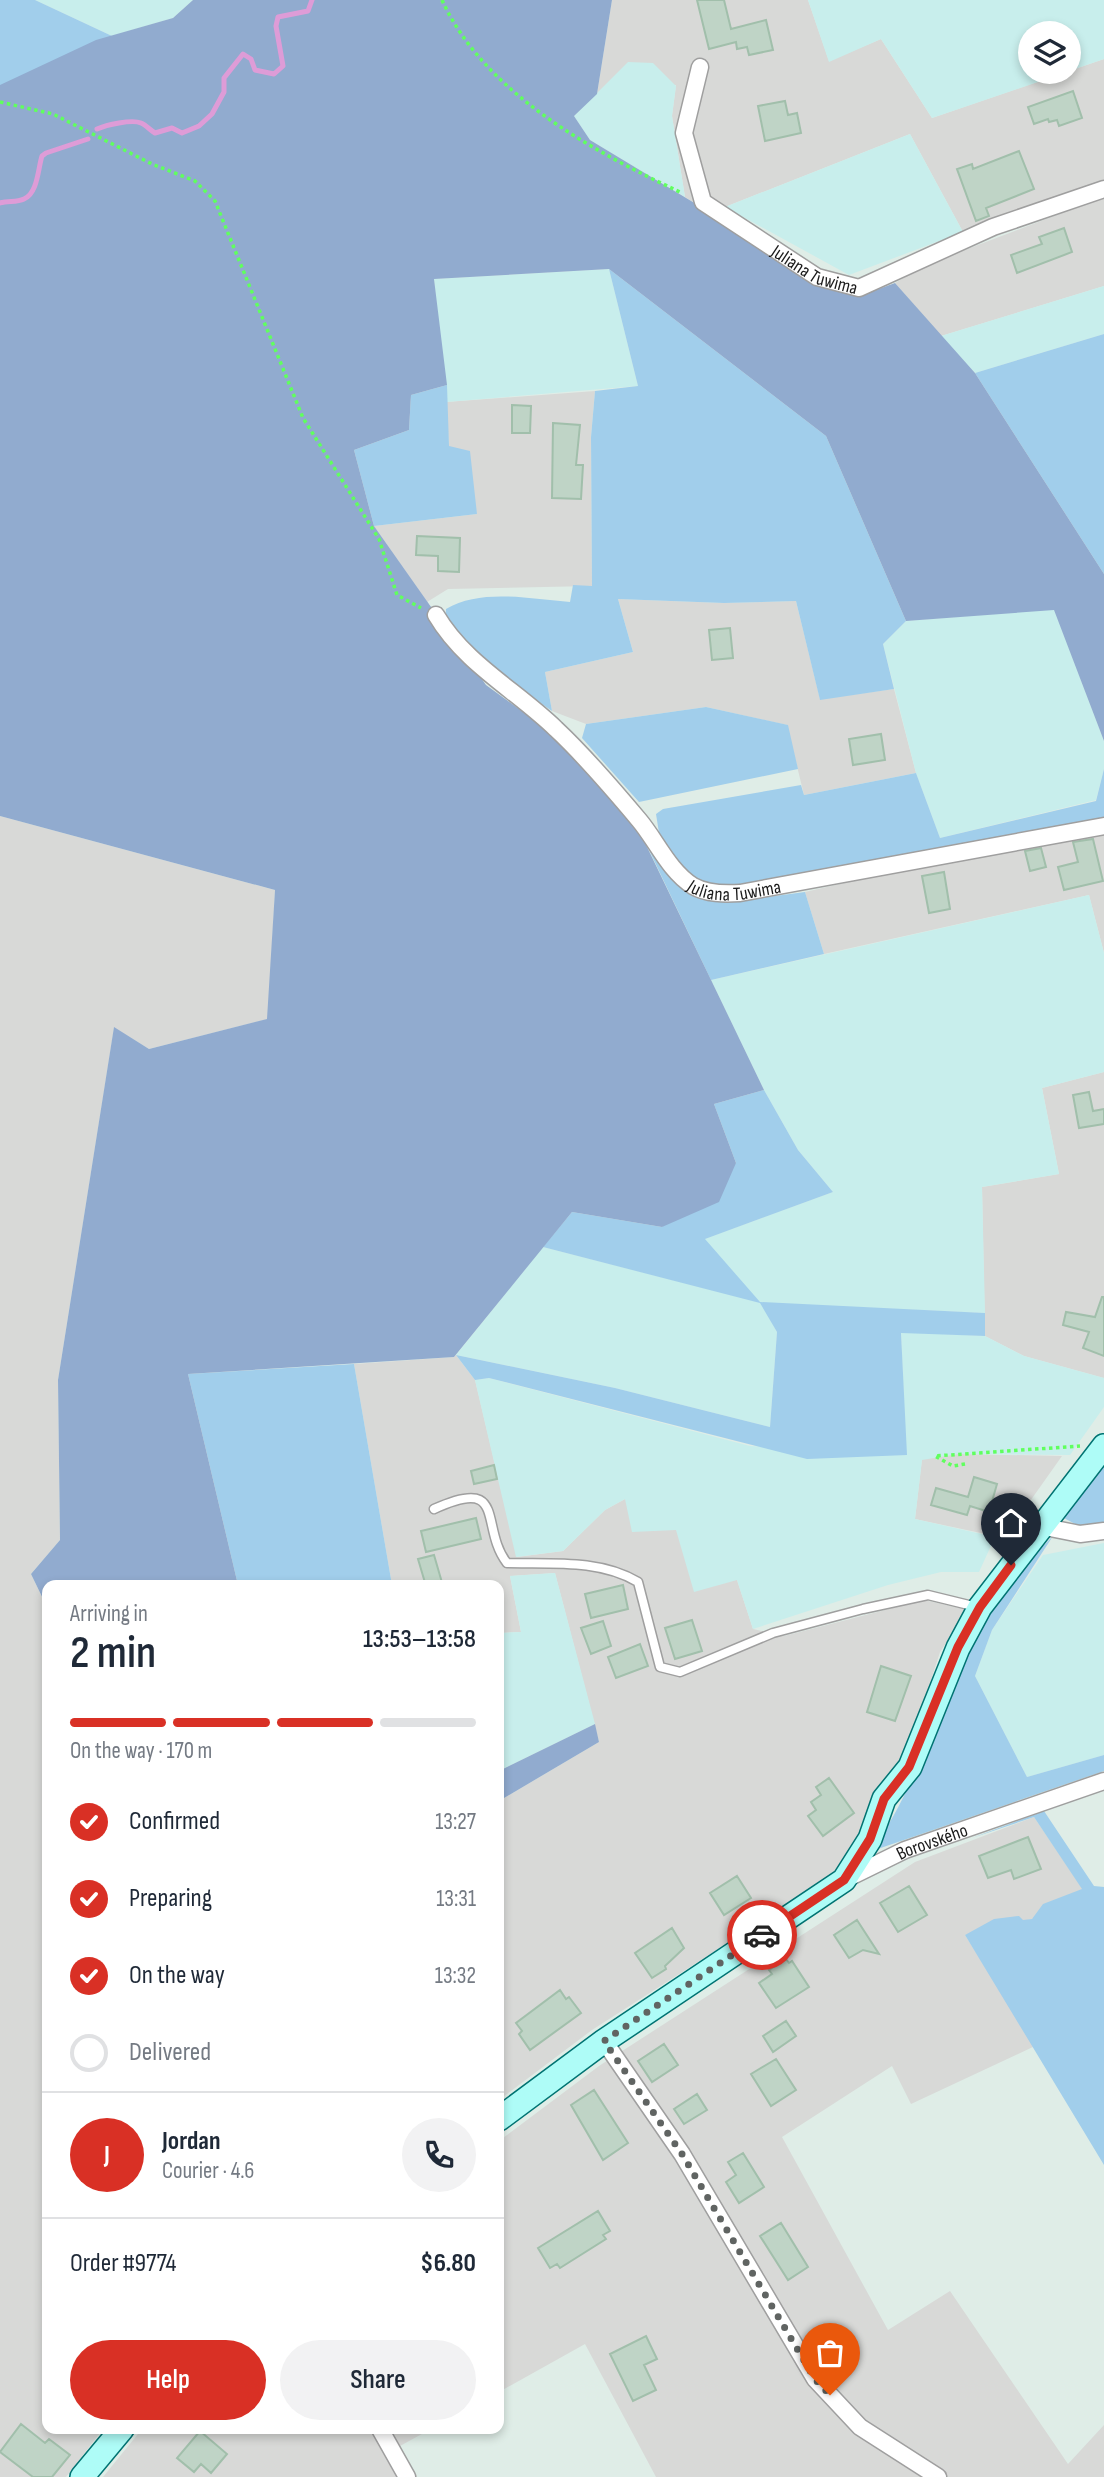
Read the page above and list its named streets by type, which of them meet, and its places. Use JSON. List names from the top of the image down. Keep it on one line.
{"streets":{"street":["Juliana Tuwima","Borovského"]},"page":{"heading":["2 min","Arriving in","13:53–13:58"],"panel":["Jordan","Courier · 4.6","Order #9774","$6.80"],"bar":"On the way · 170 m","list":[["Confirmed","13:27"],["Preparing","13:31"],["On the way","13:32"],"Delivered"],"round":"J","buttons":["Help","Share"]}}
